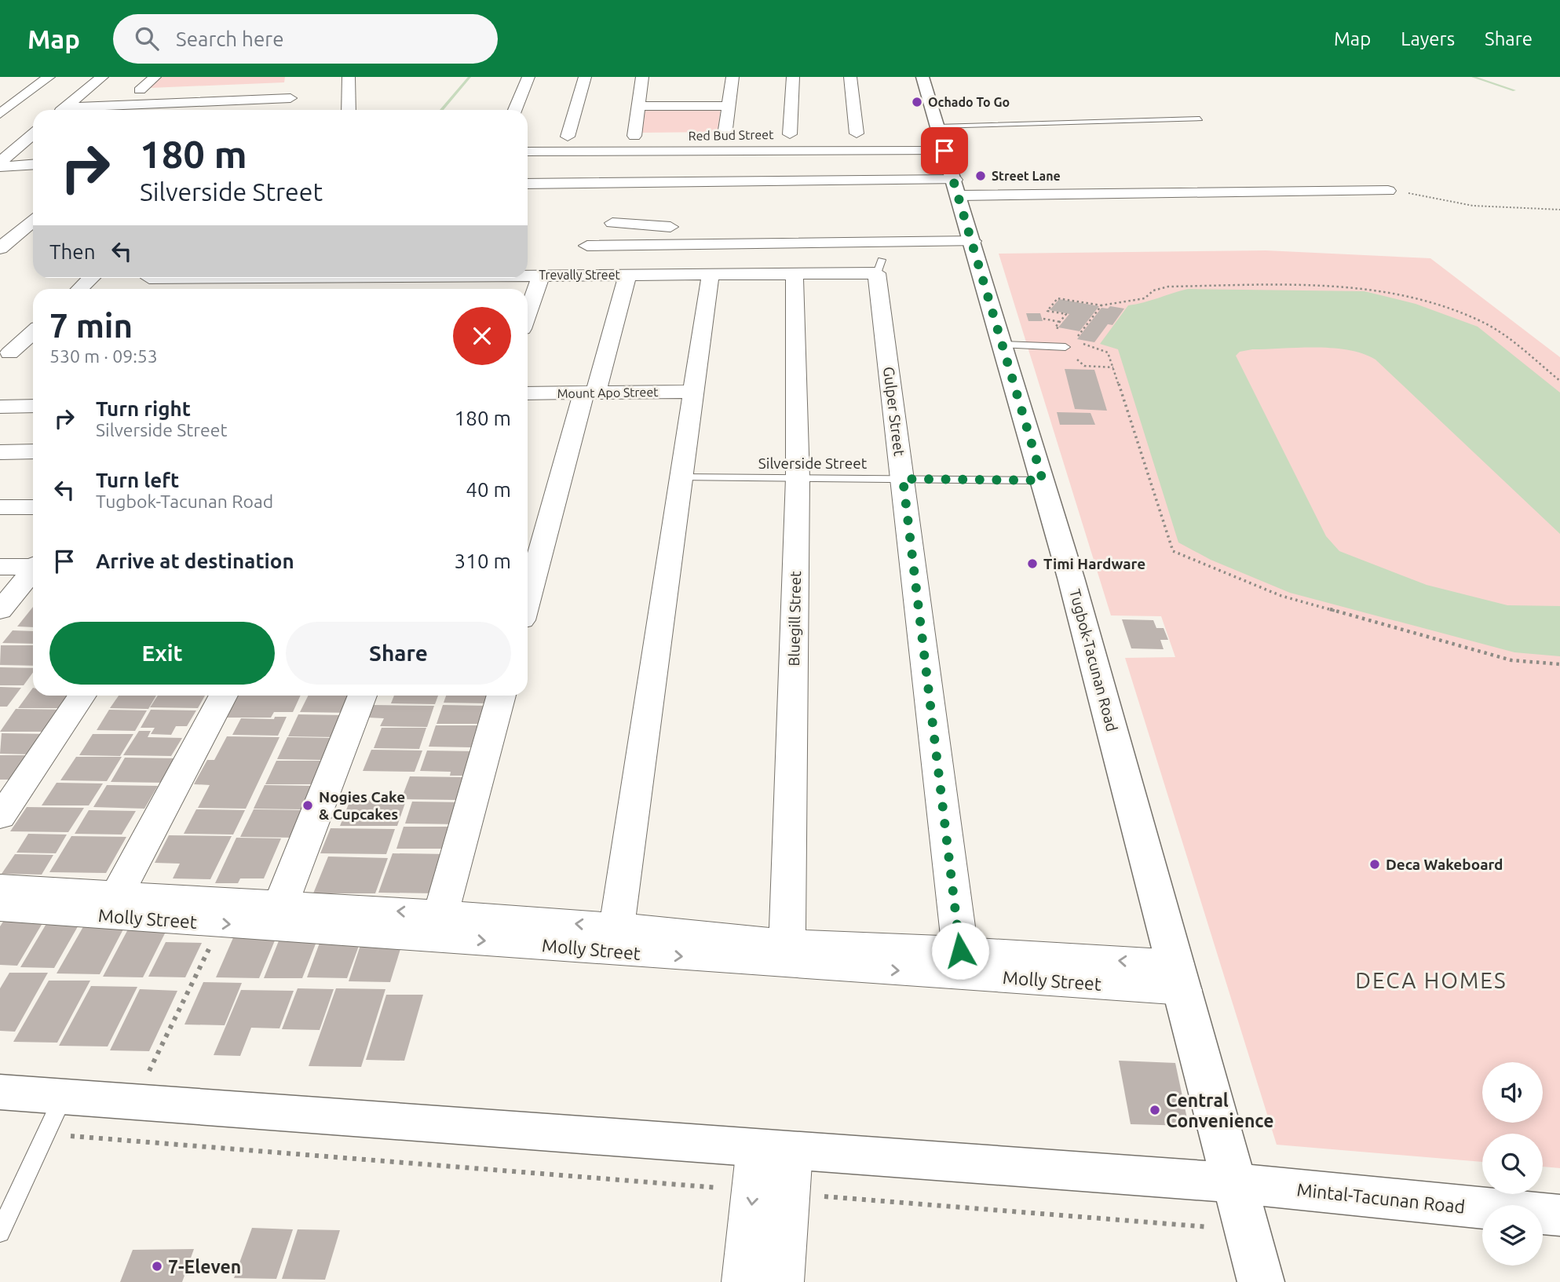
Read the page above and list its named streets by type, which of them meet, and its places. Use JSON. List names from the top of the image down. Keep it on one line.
{"streets":{"street":["Red Bud Street","Trevally Street","Mount Apo Street","Gulper Street","Bluegill Street","Tugbok-Tacunan Road","Molly Street","Mintal-Tacunan Road"],"lane":["Silverside Street"]},"crossings":[["Trevally Street","Gulper Street"],["Trevally Street","Bluegill Street"],["Gulper Street","Silverside Street"],["Gulper Street","Molly Street"],["Silverside Street","Bluegill Street"],["Silverside Street","Tugbok-Tacunan Road"],["Bluegill Street","Molly Street"],["Tugbok-Tacunan Road","Molly Street"],["Tugbok-Tacunan Road","Mintal-Tacunan Road"]],"districts":["DECA HOMES"],"places":["Ochado To Go","Street Lane","Timi Hardware","Nogies Cake & Cupcakes","Deca Wakeboard","Central Convenience","7-Eleven"],"page":{"header":"Map","search":"Search here","nav":["Map","Layers","Share"],"turn":["180 m","Silverside Street"],"then":"Then","heading":["7 min","530 m · 09:53"],"list":[{"name":"Turn right","note":"Silverside Street","value":"180 m"},{"name":"Turn left","note":"Tugbok-Tacunan Road","value":"40 m"},{"name":"Arrive at destination","value":"310 m"}],"buttons":["Exit","Share"]}}
